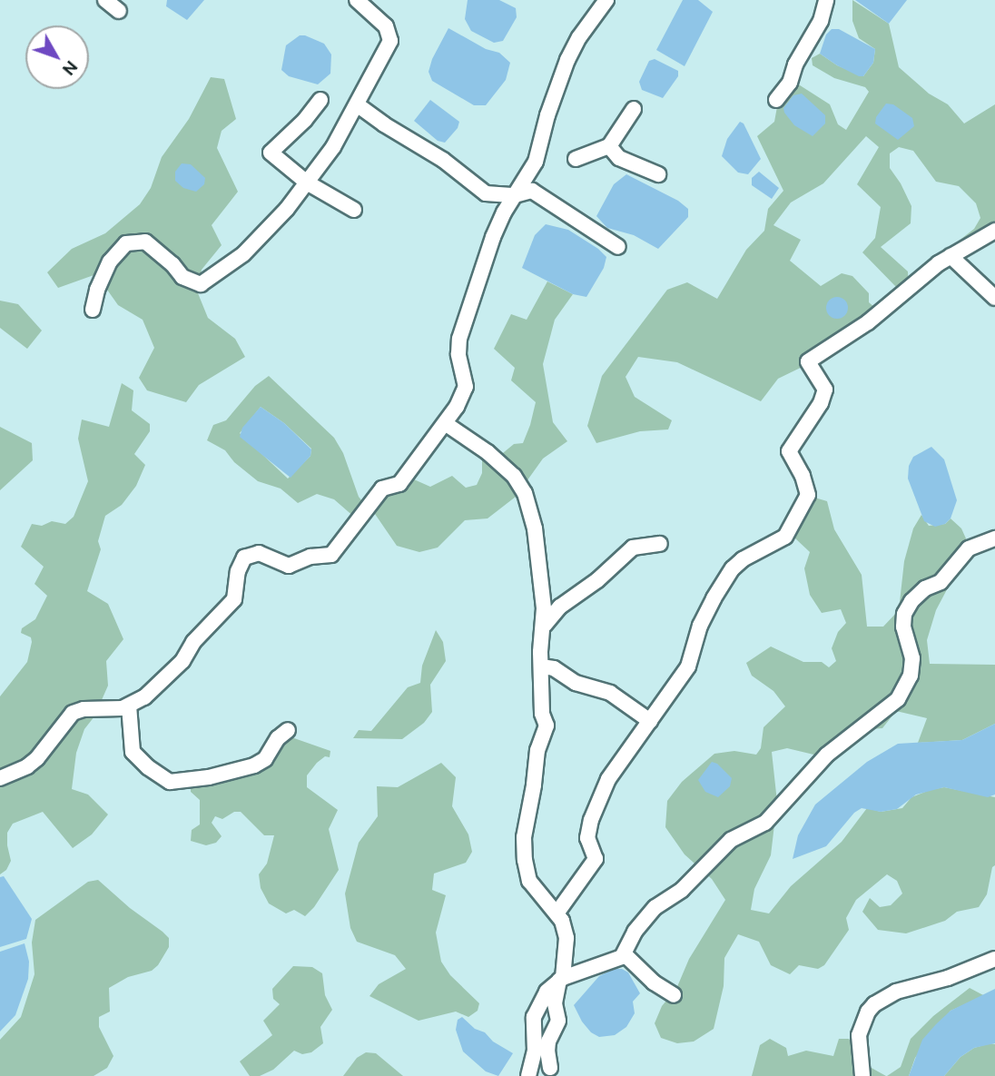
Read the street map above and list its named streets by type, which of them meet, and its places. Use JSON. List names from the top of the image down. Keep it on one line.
{"north":"bottom right"}
